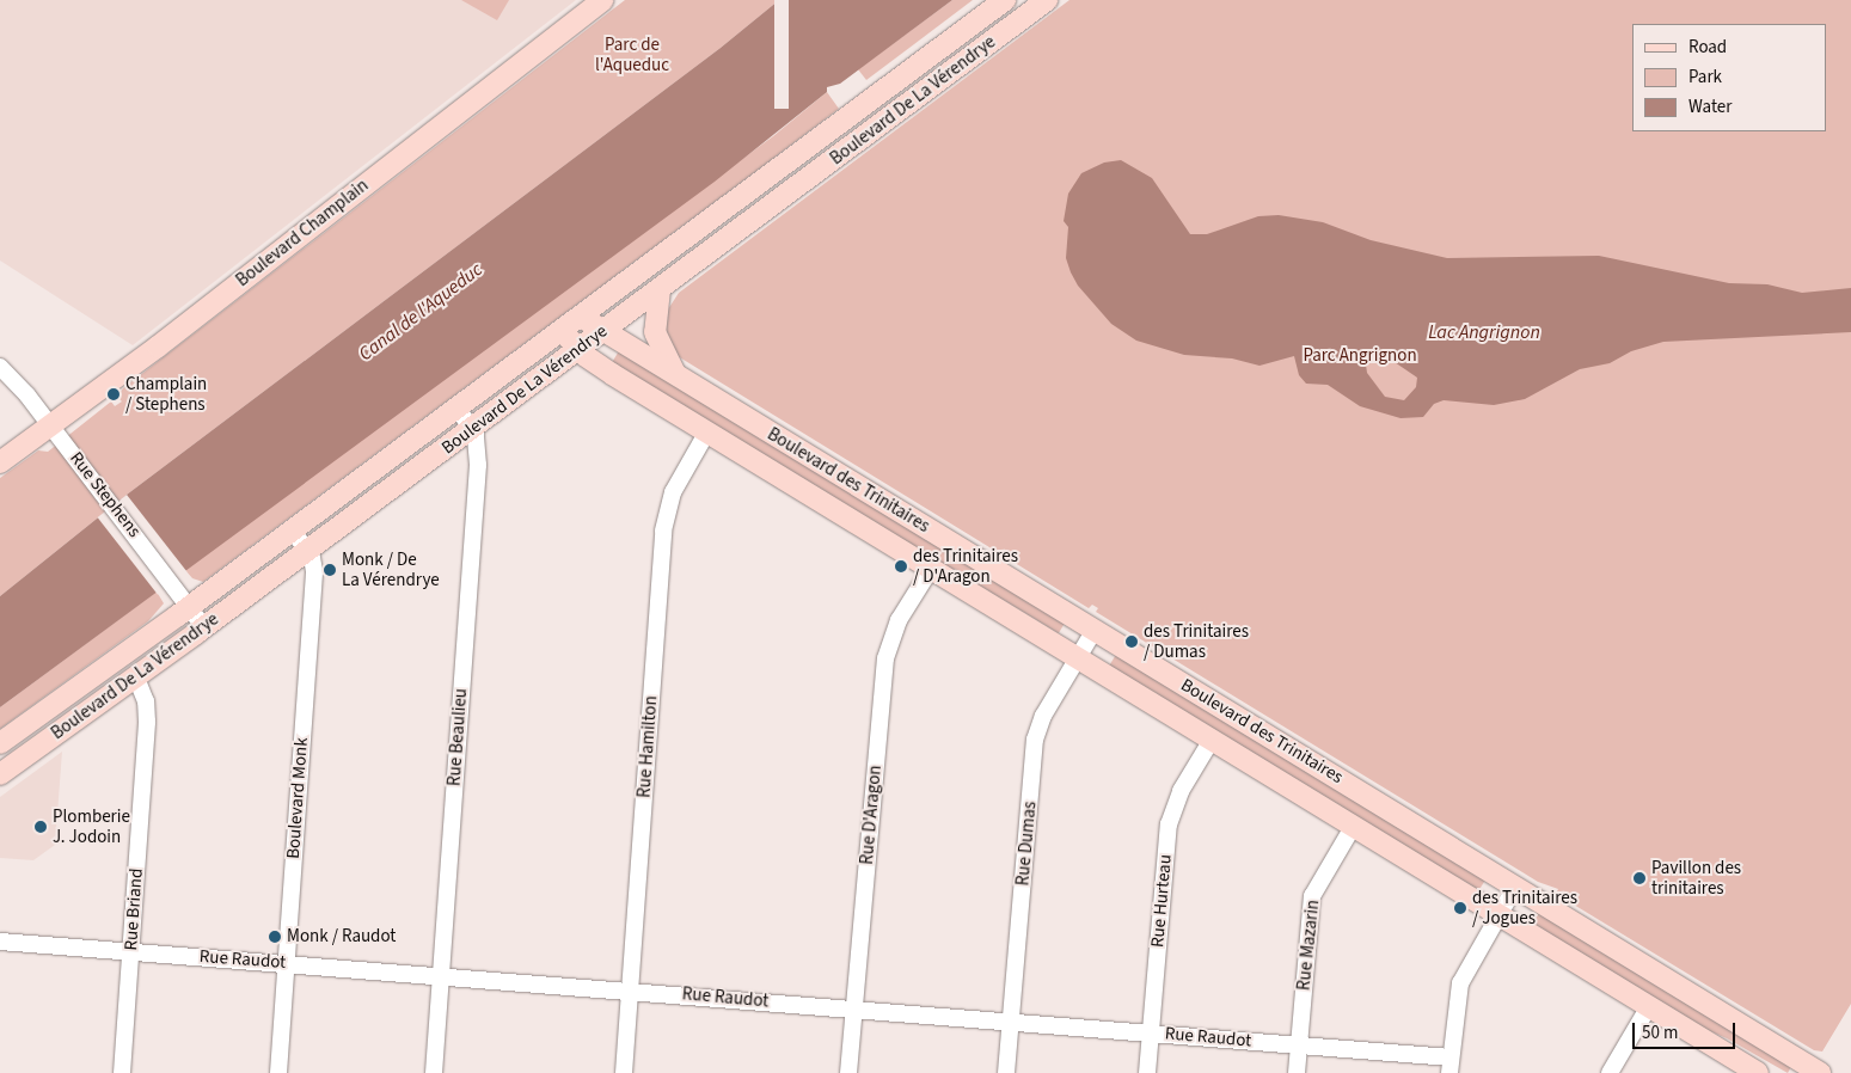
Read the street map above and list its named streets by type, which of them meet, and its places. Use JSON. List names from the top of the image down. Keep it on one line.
{"streets":{"main road":["Boulevard De La Vérendrye","Boulevard Champlain","Boulevard des Trinitaires"],"street":["Rue Stephens","Rue Beaulieu","Rue Hamilton","Boulevard Monk","Rue D'Aragon","Rue Dumas","Rue Hurteau","Rue Briand","Rue Mazarin","Rue Raudot"]},"crossings":[["Boulevard De La Vérendrye","Boulevard des Trinitaires"],["Boulevard De La Vérendrye","Rue Stephens"],["Boulevard De La Vérendrye","Rue Beaulieu"],["Boulevard De La Vérendrye","Boulevard Monk"],["Boulevard De La Vérendrye","Rue Briand"],["Boulevard Champlain","Rue Stephens"],["Boulevard des Trinitaires","Rue Hamilton"],["Boulevard des Trinitaires","Rue D'Aragon"],["Boulevard des Trinitaires","Rue Dumas"],["Boulevard des Trinitaires","Rue Hurteau"],["Boulevard des Trinitaires","Rue Mazarin"],["Rue Beaulieu","Rue Raudot"],["Rue Hamilton","Rue Raudot"],["Boulevard Monk","Rue Raudot"],["Rue D'Aragon","Rue Raudot"],["Rue Dumas","Rue Raudot"],["Rue Hurteau","Rue Raudot"],["Rue Briand","Rue Raudot"],["Rue Mazarin","Rue Raudot"]],"water":["Canal de l'Aqueduc","Lac Angrignon"],"parks":["Parc de l'Aqueduc","Parc Angrignon"],"places":["Champlain / Stephens","des Trinitaires / D'Aragon","Monk / De La Vérendrye","des Trinitaires / Dumas","Plomberie J. Jodoin","Pavillon des trinitaires","des Trinitaires / Jogues","Monk / Raudot"],"legend":["Road","Park","Water"],"scale_bar":"50 m"}
